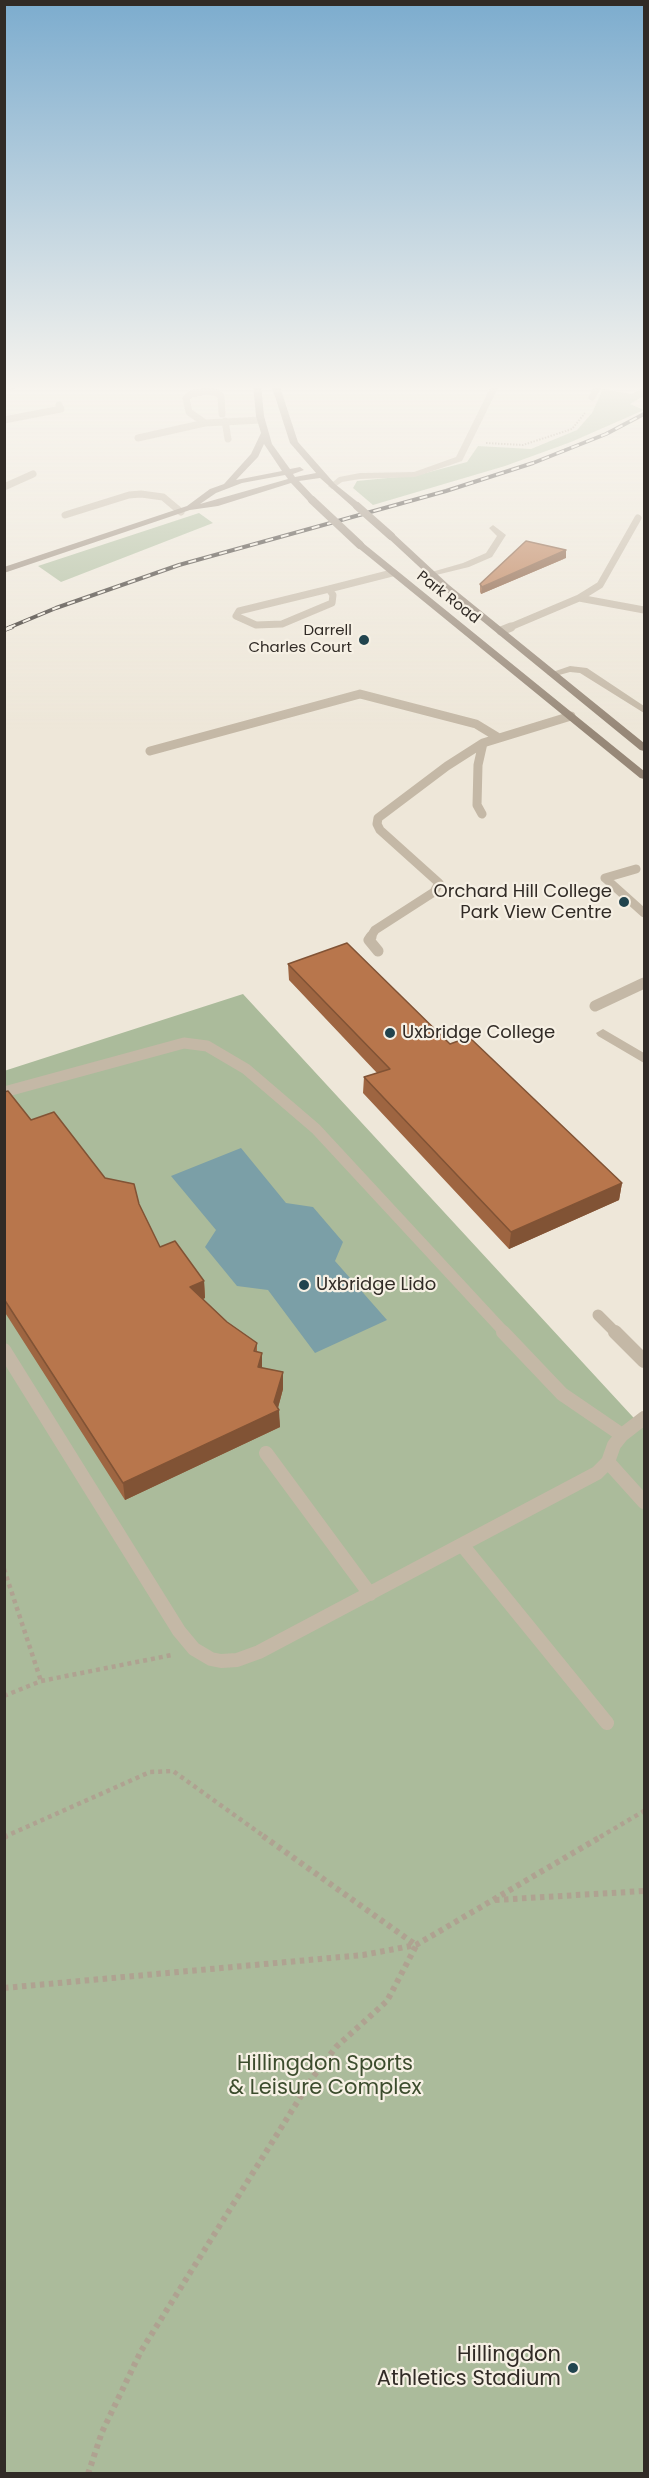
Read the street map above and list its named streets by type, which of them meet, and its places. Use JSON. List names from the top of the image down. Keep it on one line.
{"streets":{"main road":["Park Road"]},"parks":["Hillingdon Sports & Leisure Complex"],"places":["Darrell Charles Court","Orchard Hill College Park View Centre","Uxbridge College","Uxbridge Lido","Hillingdon Athletics Stadium"]}
